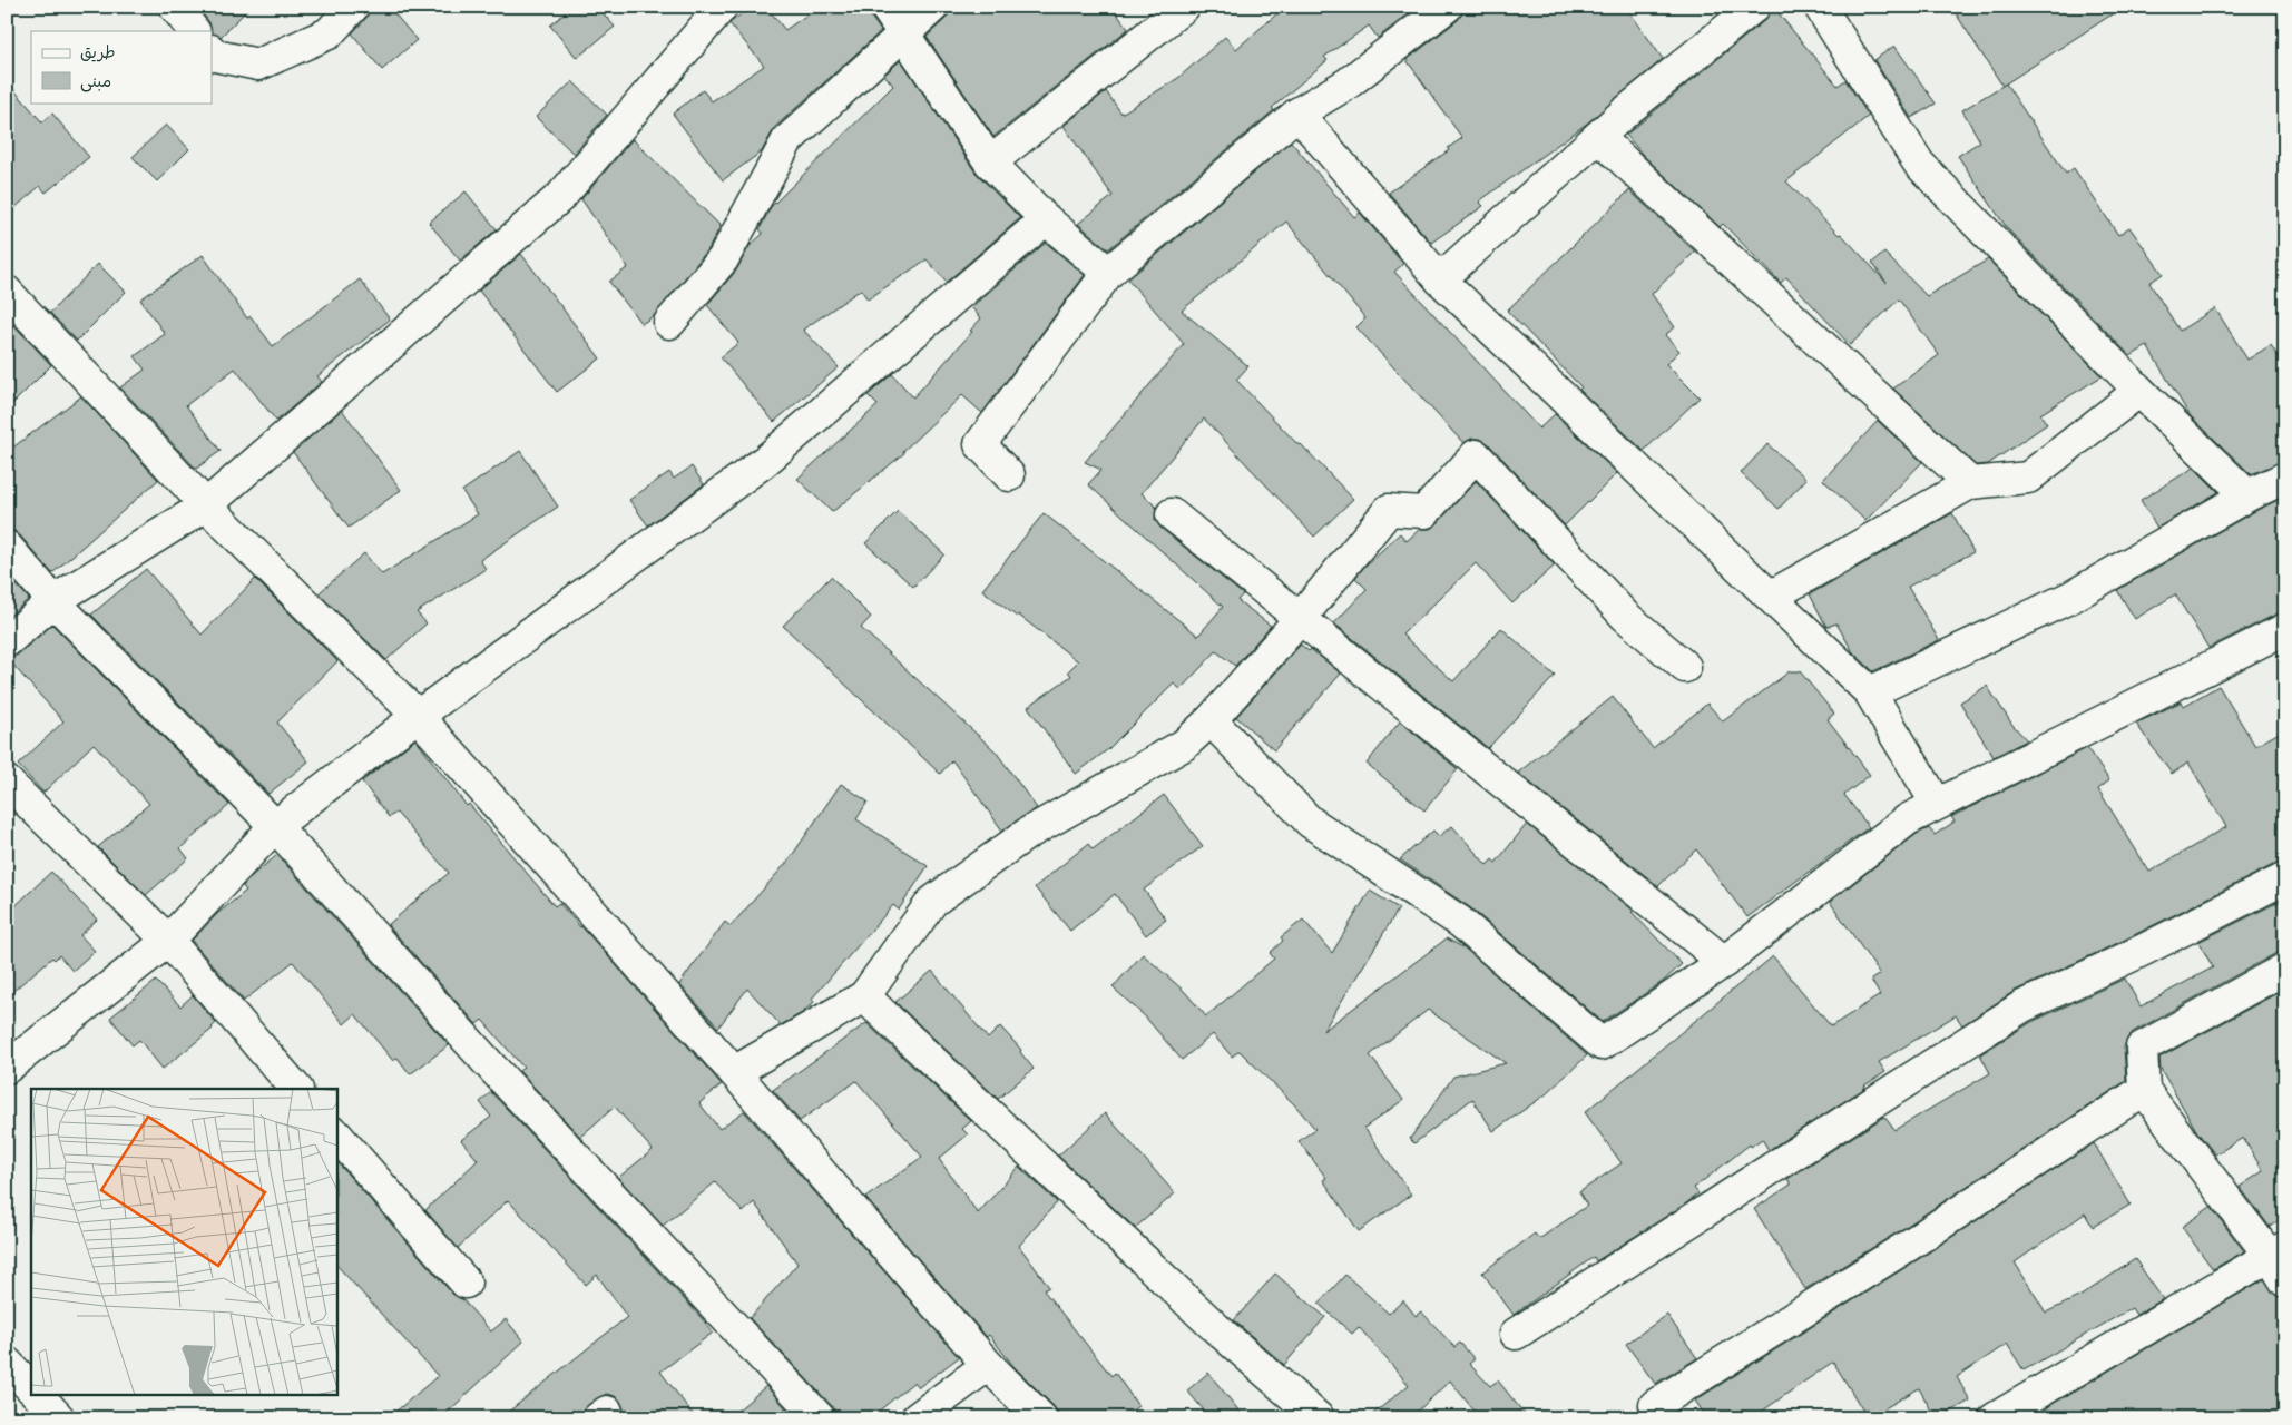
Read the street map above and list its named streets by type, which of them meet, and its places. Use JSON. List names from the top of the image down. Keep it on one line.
{"legend":["طريق","مبنى"]}
